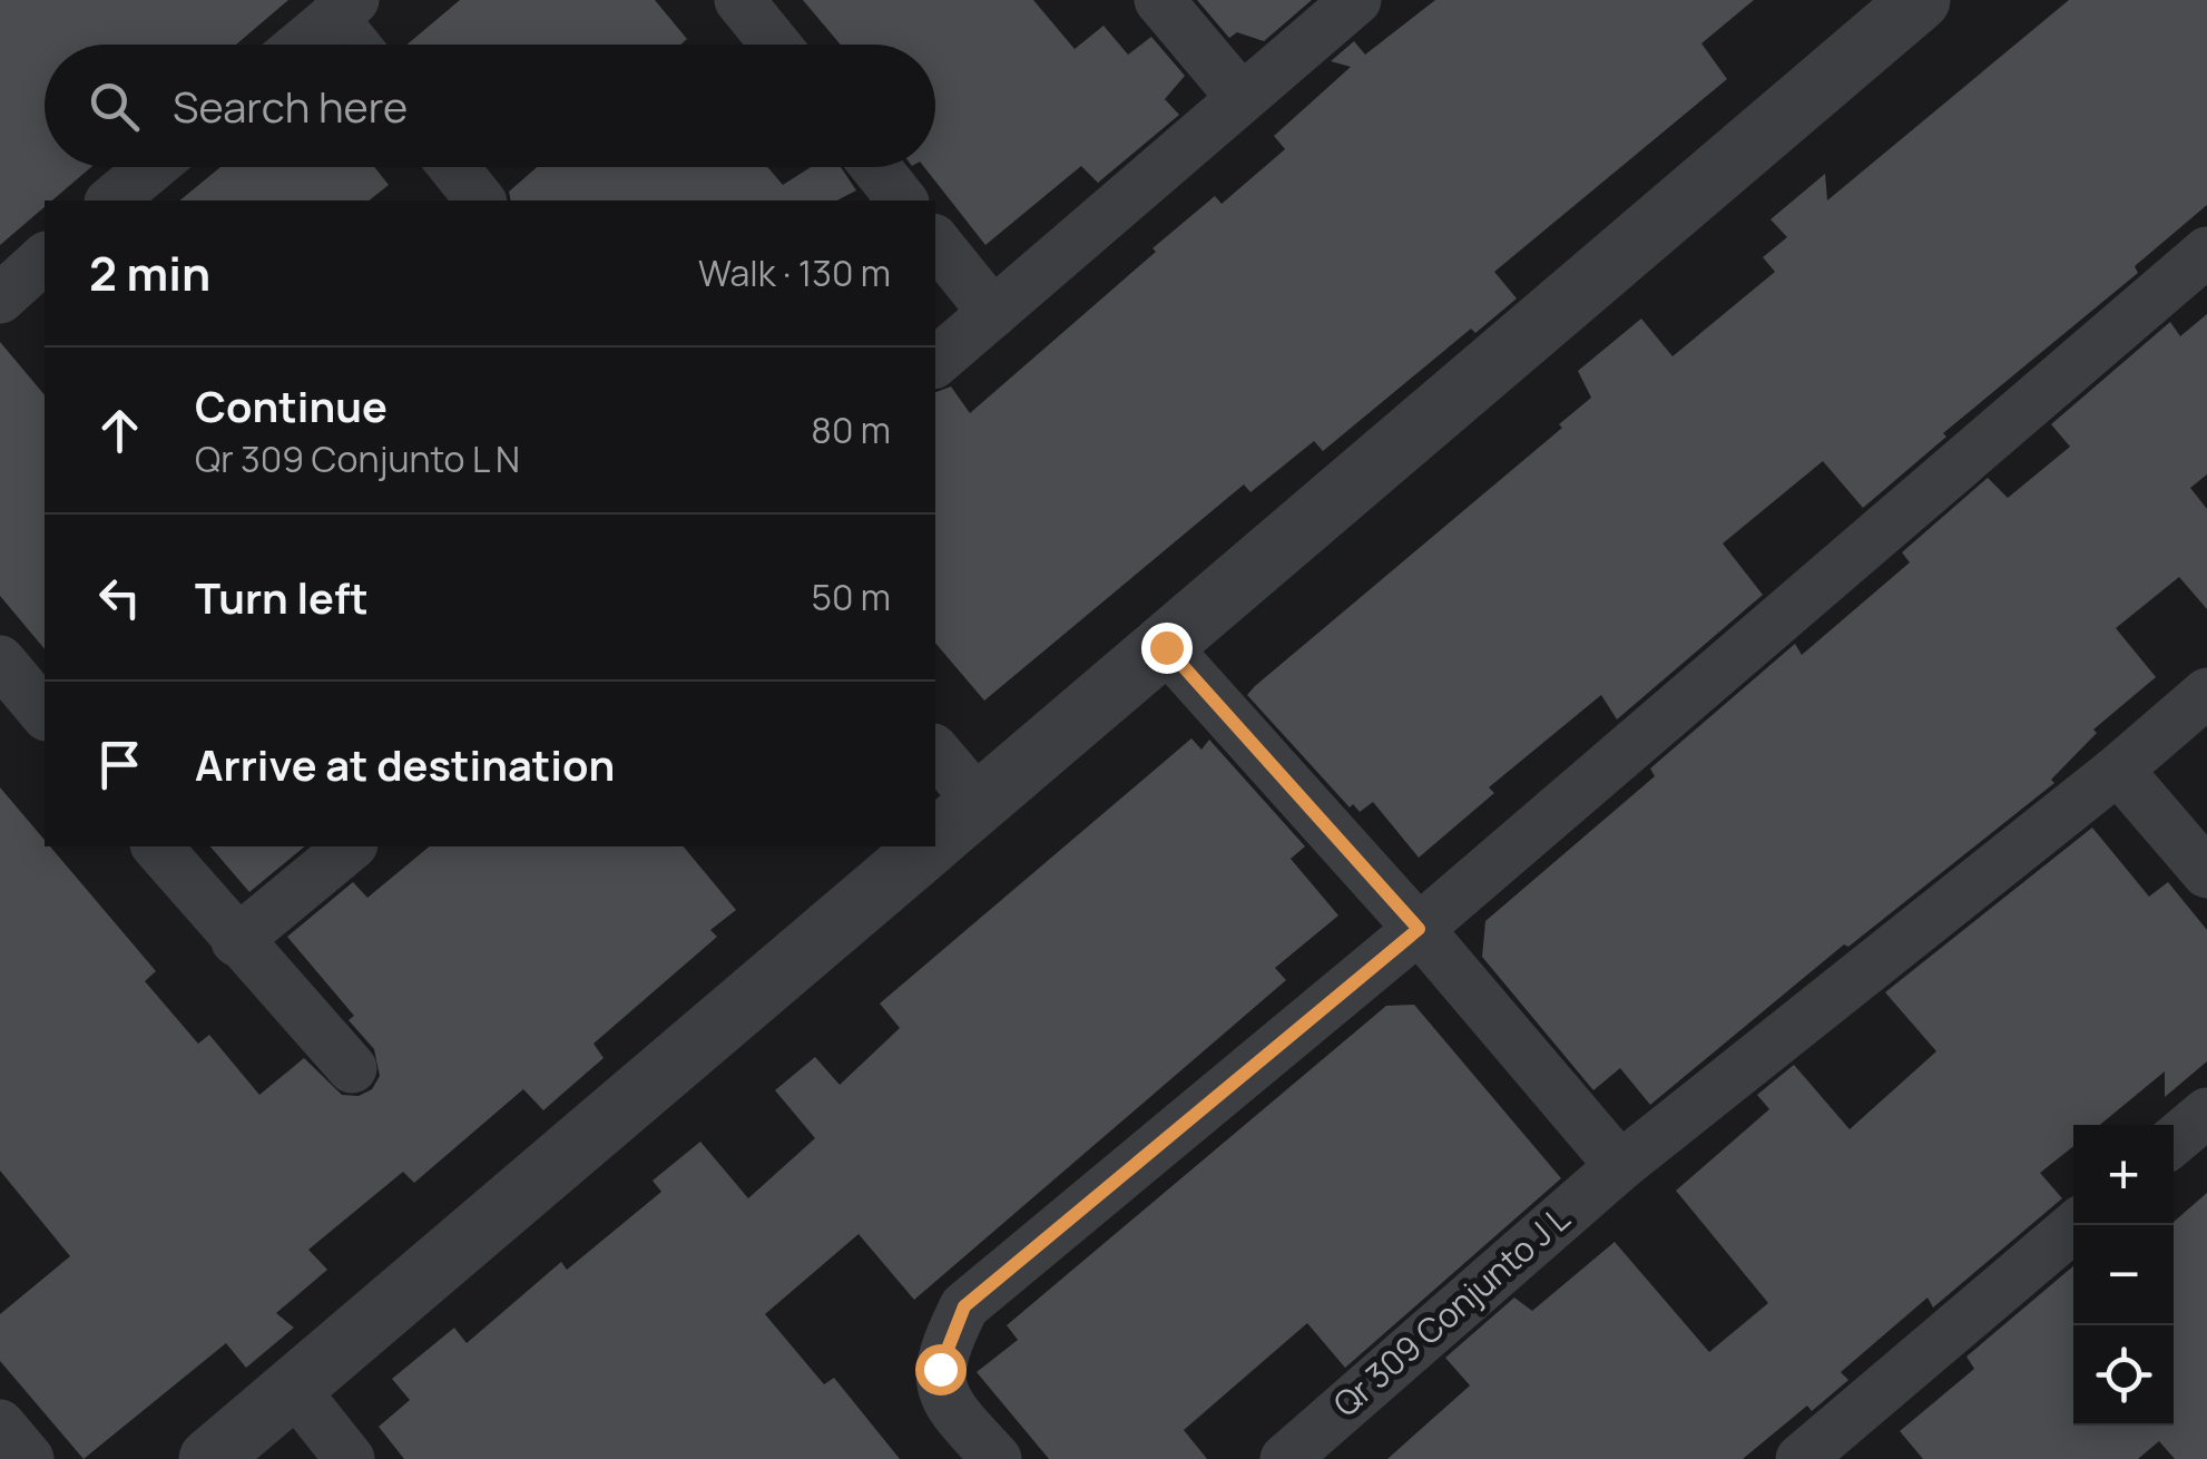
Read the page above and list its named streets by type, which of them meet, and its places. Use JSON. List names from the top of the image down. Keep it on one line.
{"streets":{"street":["Qr 309 Conjunto J L"]},"page":{"search":"Search here","heading":["2 min","Walk · 130 m"],"list":[["Continue","Qr 309 Conjunto L N","80 m"],["Turn left","50 m"],"Arrive at destination"],"map_buttons":["+","−"]}}
